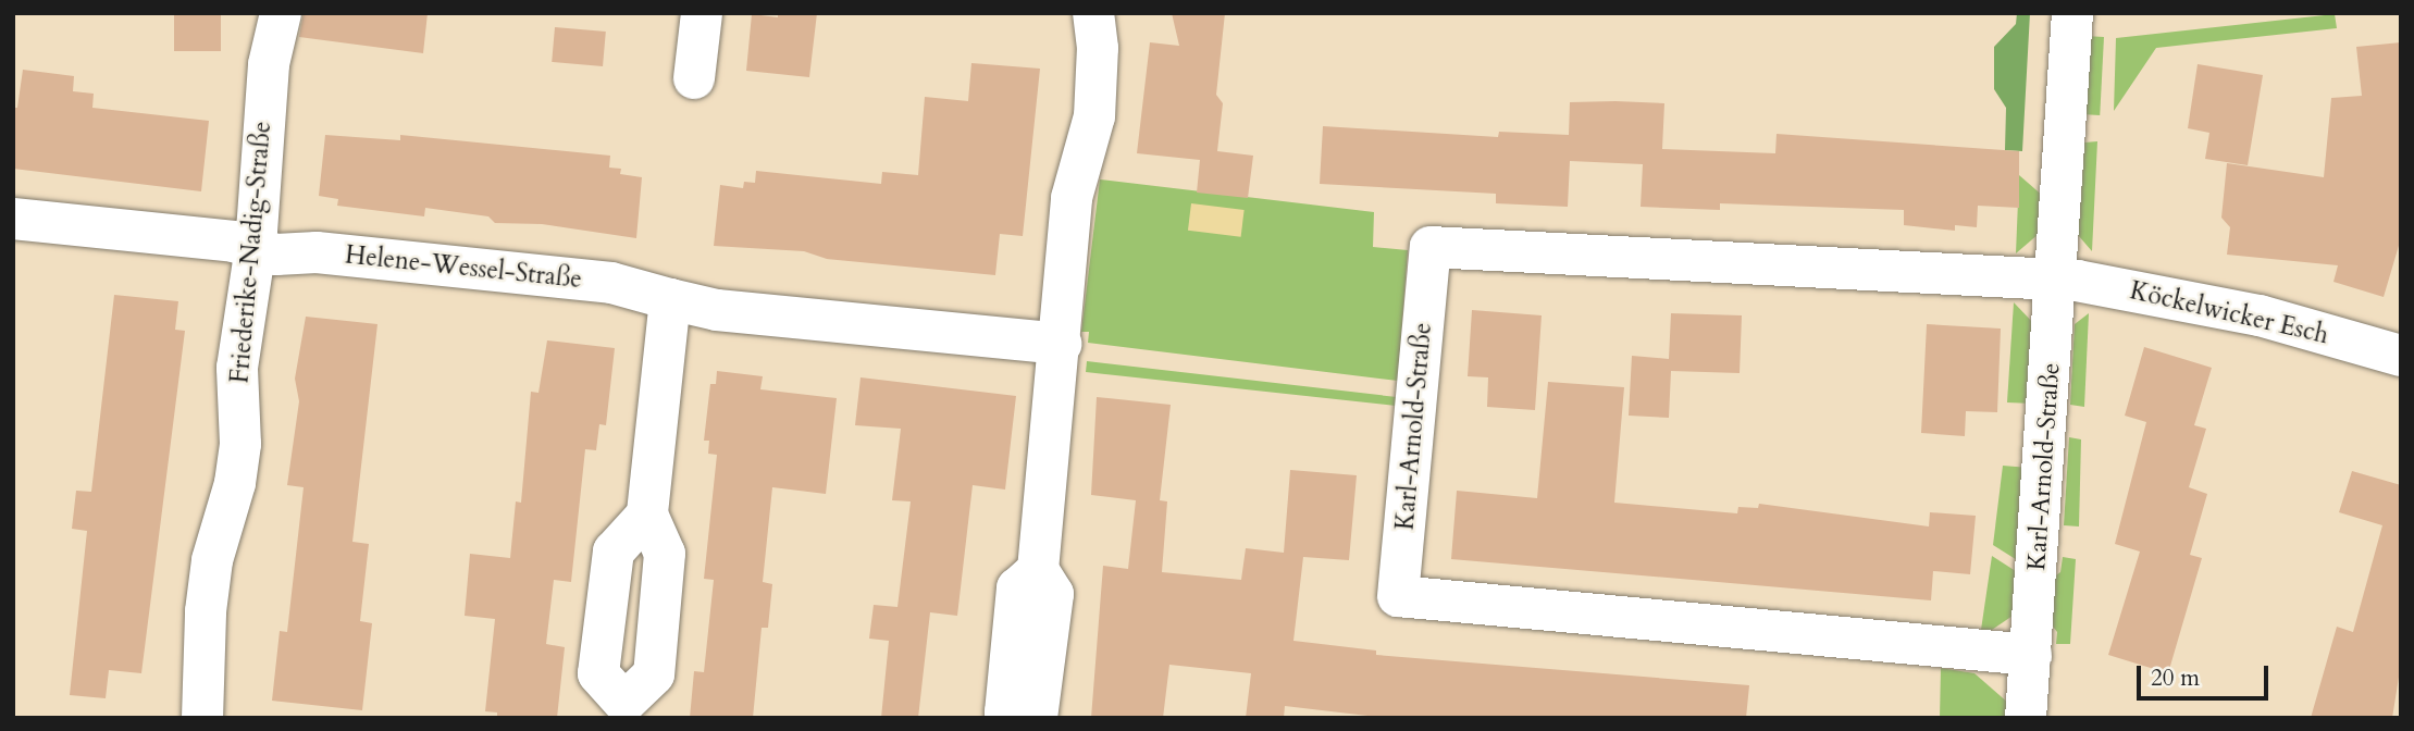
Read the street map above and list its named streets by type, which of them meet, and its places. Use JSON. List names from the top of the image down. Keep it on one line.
{"streets":{"street":["Friederike-Nadig-Straße","Helene-Wessel-Straße","Köckelwicker Esch","Karl-Arnold-Straße"]},"crossings":[["Friederike-Nadig-Straße","Helene-Wessel-Straße"],["Köckelwicker Esch","Karl-Arnold-Straße"]],"scale_bar":"20 m"}
